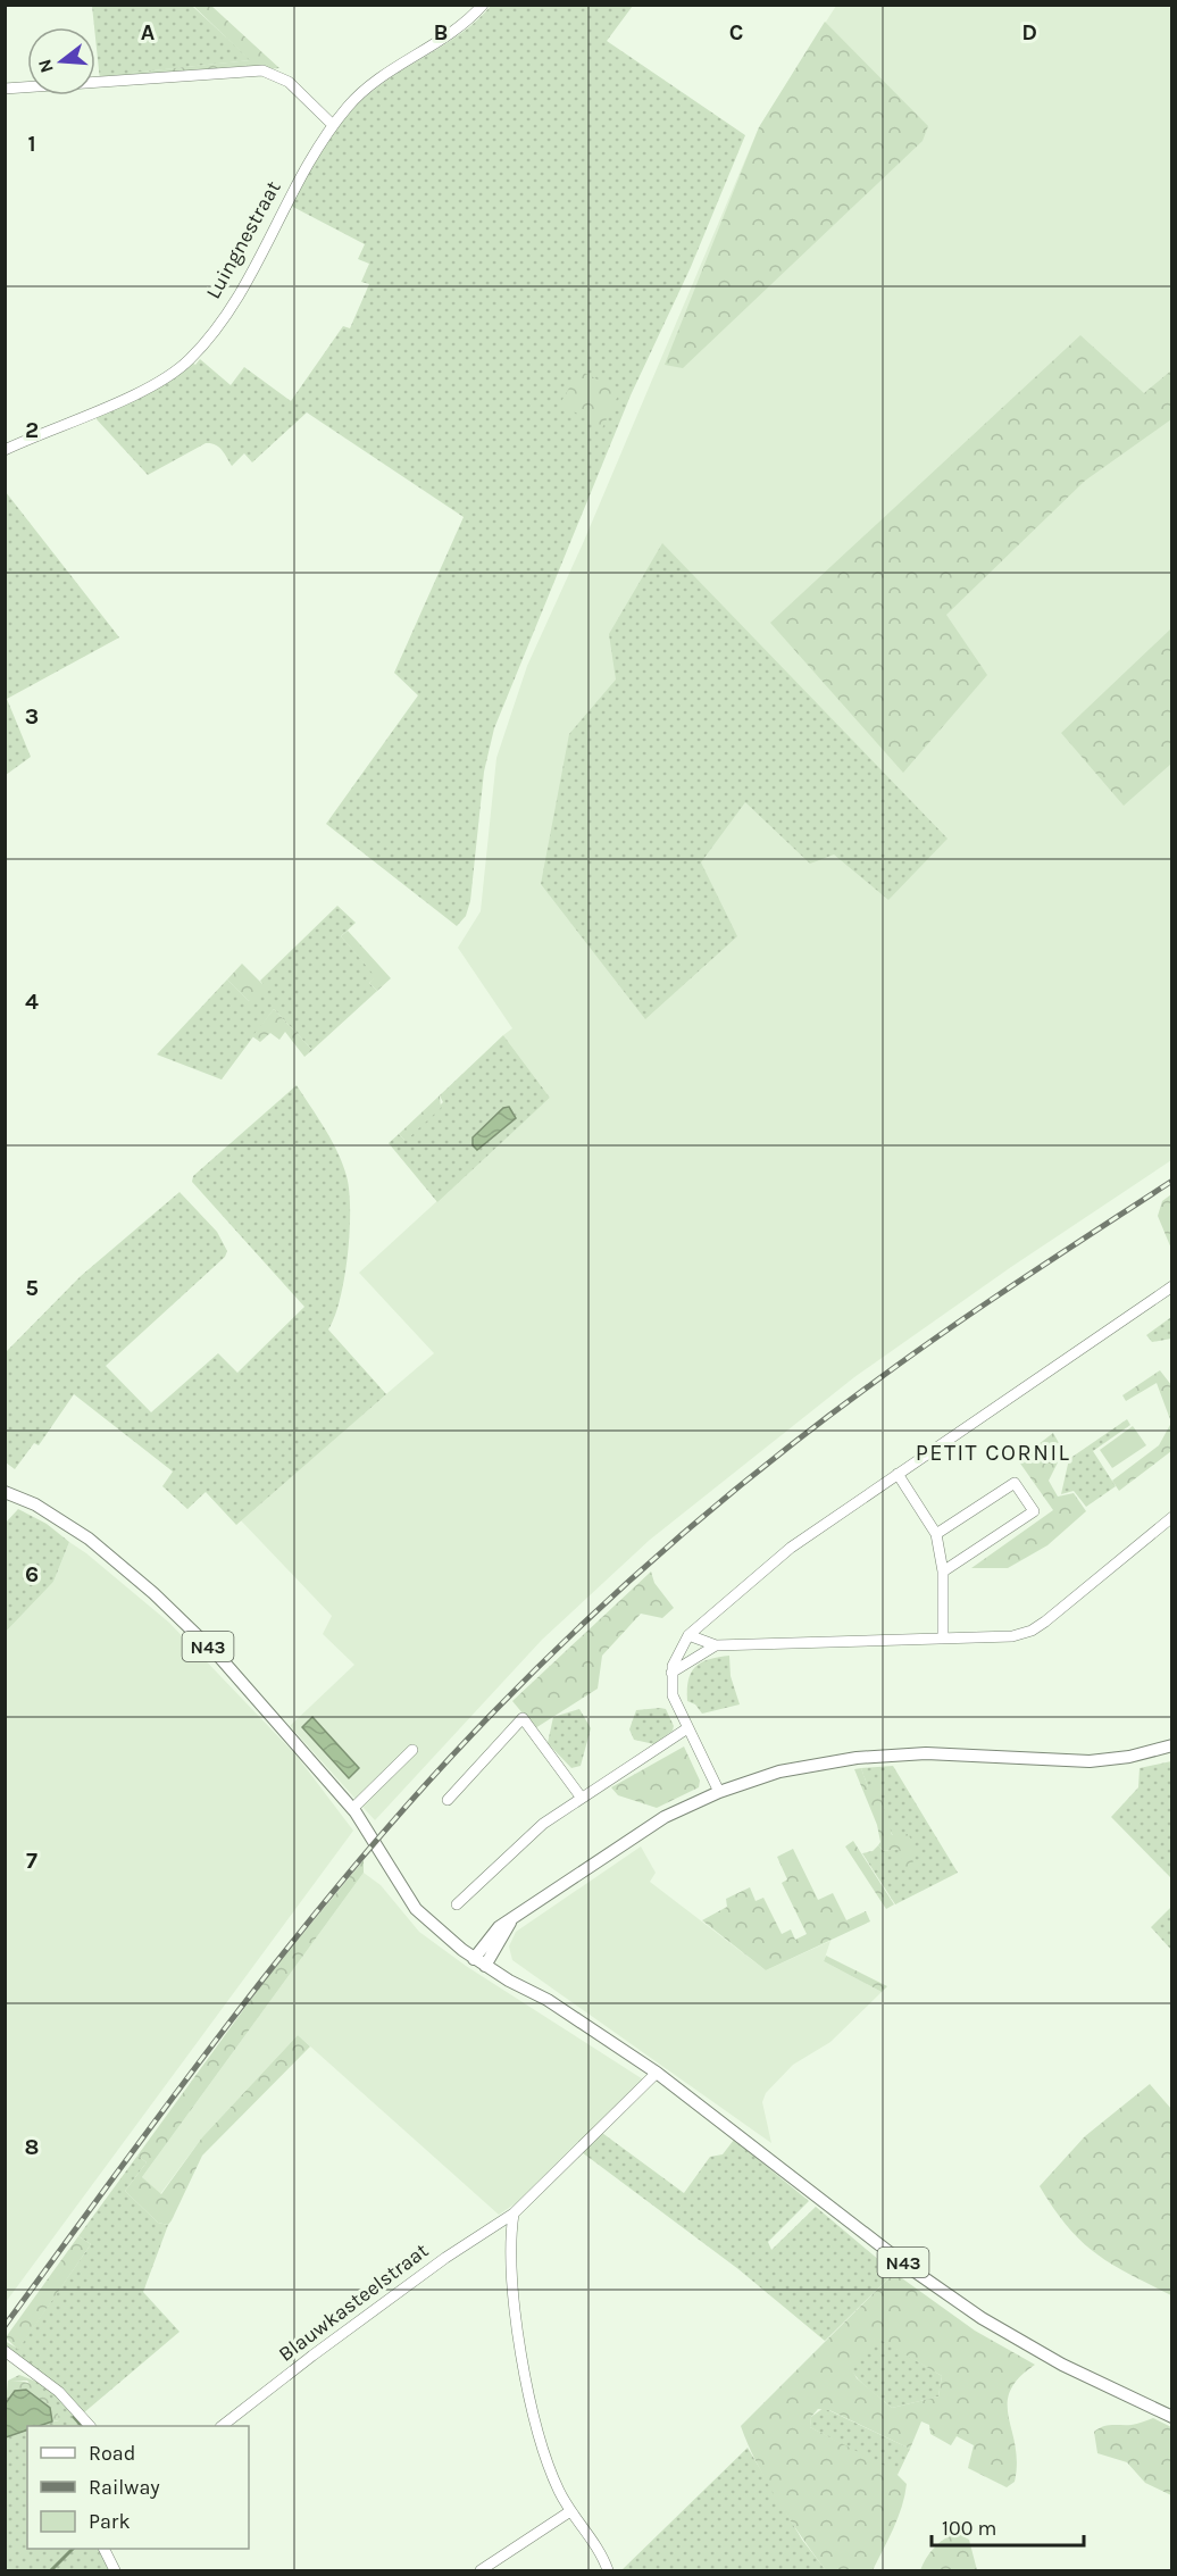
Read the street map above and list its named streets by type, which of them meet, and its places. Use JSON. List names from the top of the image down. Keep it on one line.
{"streets":{"main road":["N43"],"street":["Luingnestraat","Blauwkasteelstraat"]},"crossings":[["N43","Blauwkasteelstraat"]],"districts":["PETIT CORNIL"],"legend":["Road","Railway","Park"],"scale_bar":"100 m","north":"left","grid":{"columns":["A","B","C","D"],"rows":["1","2","3","4","5","6","7","8"]}}
